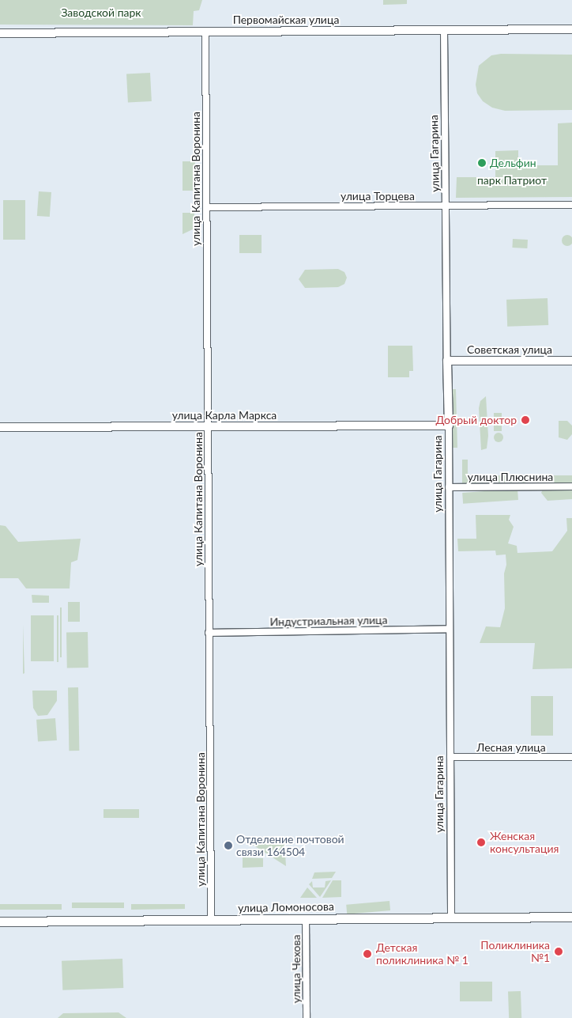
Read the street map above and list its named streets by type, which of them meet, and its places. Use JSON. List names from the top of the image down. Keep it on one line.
{"streets":{"main road":["улица Ломоносова"],"street":["Первомайская улица","улица Гагарина","улица Капитана Воронина","улица Торцева","Советская улица","улица Карла Маркса","улица Плюснина","Индустриальная улица","Лесная улица","улица Чехова"]},"crossings":[["Первомайская улица","улица Гагарина"],["Первомайская улица","улица Капитана Воронина"],["улица Гагарина","улица Торцева"],["улица Гагарина","Советская улица"],["улица Гагарина","улица Карла Маркса"],["улица Гагарина","улица Плюснина"],["улица Гагарина","Индустриальная улица"],["улица Гагарина","Лесная улица"],["улица Гагарина","улица Ломоносова"],["улица Капитана Воронина","улица Торцева"],["улица Капитана Воронина","улица Карла Маркса"],["улица Капитана Воронина","Индустриальная улица"],["улица Капитана Воронина","улица Ломоносова"],["улица Ломоносова","улица Чехова"]],"parks":["Заводской парк","парк Патриот"],"places":["Дельфин","Добрый доктор","Женская консультация","Отделение почтовой связи 164504","Поликлиника №1","Детская поликлиника № 1"]}
